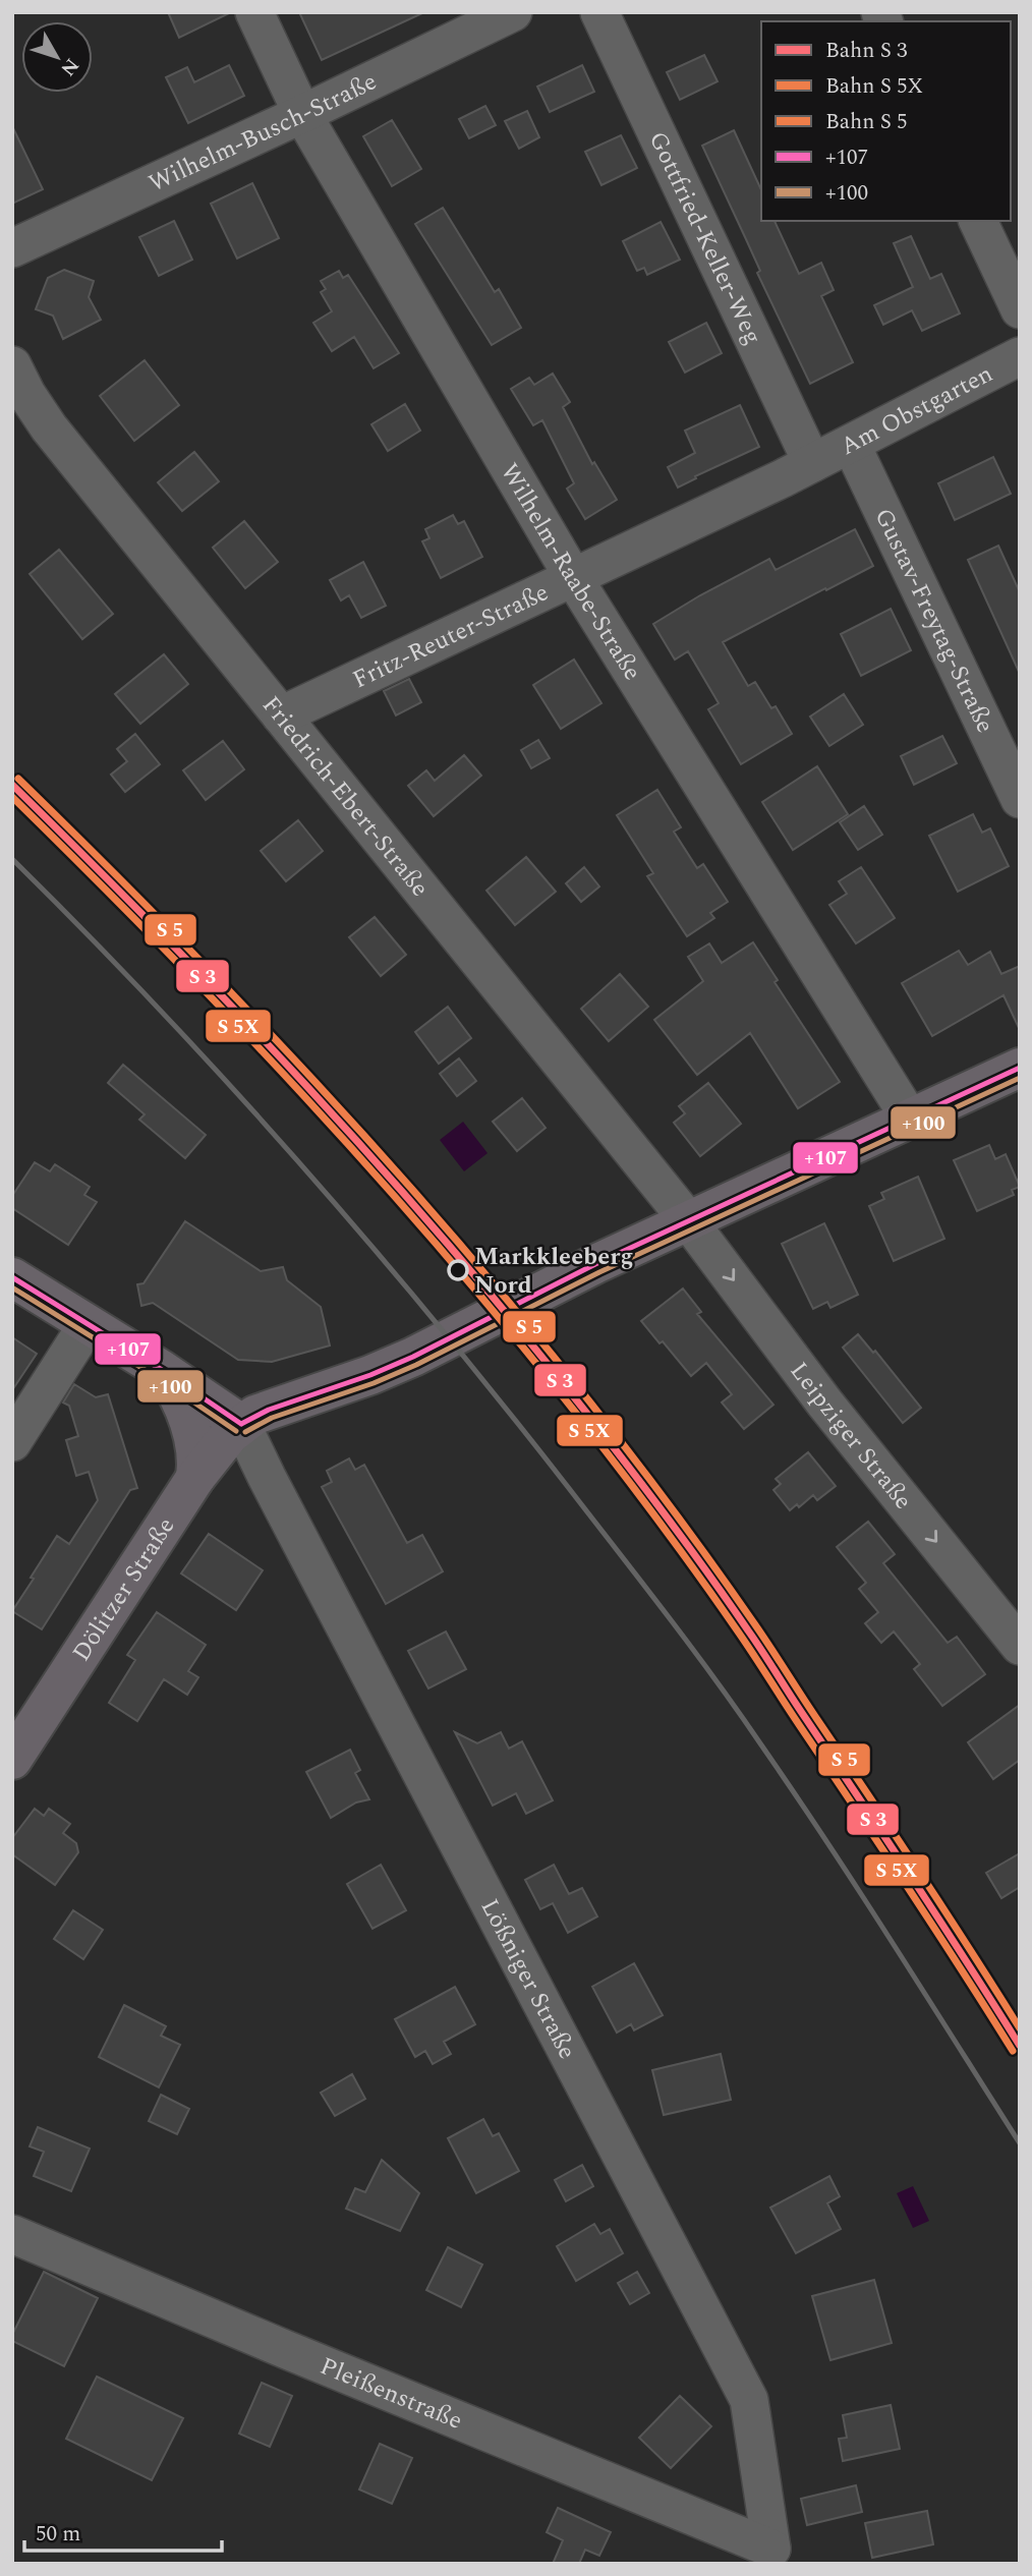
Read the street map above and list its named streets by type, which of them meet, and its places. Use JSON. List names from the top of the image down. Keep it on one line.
{"streets":{"main road":["Dölitzer Straße"],"street":["Wilhelm-Busch-Straße","Gottfried-Keller-Weg","Am Obstgarten","Wilhelm-Raabe-Straße","Gustav-Freytag-Straße","Fritz-Reuter-Straße","Friedrich-Ebert-Straße","Leipziger Straße","Lößniger Straße","Pleißenstraße"]},"crossings":[["Wilhelm-Busch-Straße","Wilhelm-Raabe-Straße"],["Gottfried-Keller-Weg","Am Obstgarten"],["Gottfried-Keller-Weg","Fritz-Reuter-Straße"],["Am Obstgarten","Gustav-Freytag-Straße"],["Am Obstgarten","Fritz-Reuter-Straße"],["Wilhelm-Raabe-Straße","Fritz-Reuter-Straße"],["Fritz-Reuter-Straße","Friedrich-Ebert-Straße"],["Friedrich-Ebert-Straße","Leipziger Straße"],["Dölitzer Straße","Lößniger Straße"],["Lößniger Straße","Pleißenstraße"]],"one_way":["Leipziger Straße"],"places":["Markkleeberg Nord"],"lines":["transit line +107","transit line +100"],"legend":["Bahn S 3","Bahn S 5X","Bahn S 5","+107","+100"],"scale_bar":"50 m","north":"bottom right"}
